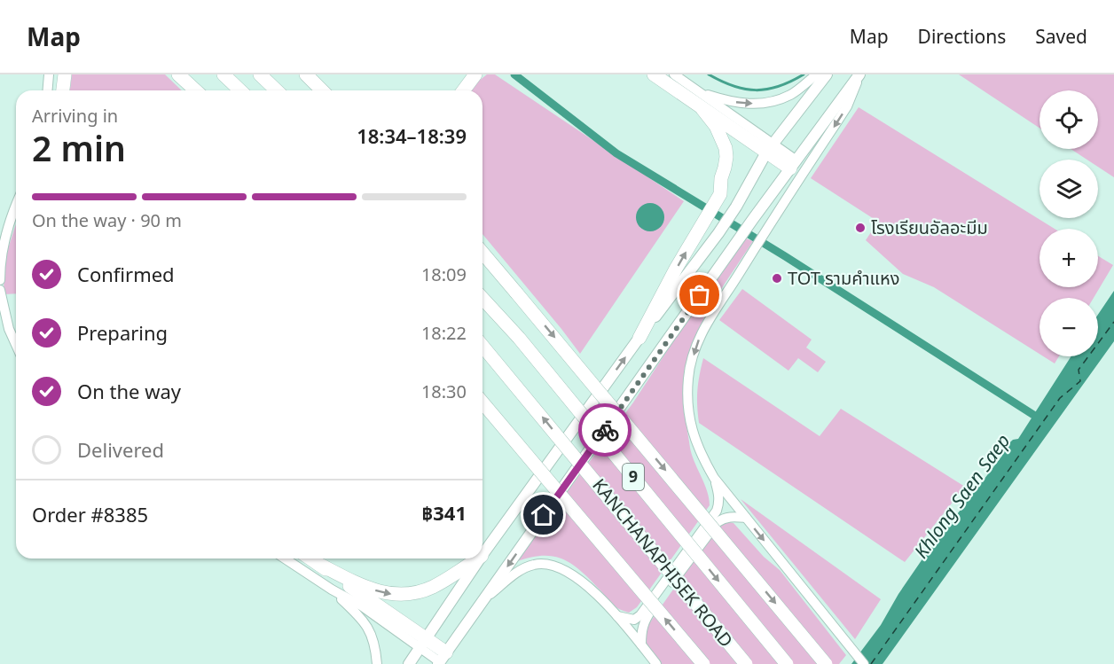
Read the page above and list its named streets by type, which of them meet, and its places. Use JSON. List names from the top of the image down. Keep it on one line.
{"streets":{"highway":["9","KANCHANAPHISEK ROAD"]},"water":["Khlong Saen Saep"],"places":["โรงเรียนอัลอะมีม","TOT รามคำแหง"],"page":{"header":"Map","nav":["Map","Directions","Saved"],"map_buttons":["+","−"],"heading":["2 min","Arriving in","18:34–18:39"],"panel":["Order #8385","฿341"],"bar":"On the way · 90 m","list":[["Confirmed","18:09"],["Preparing","18:22"],["On the way","18:30"],"Delivered"]}}
